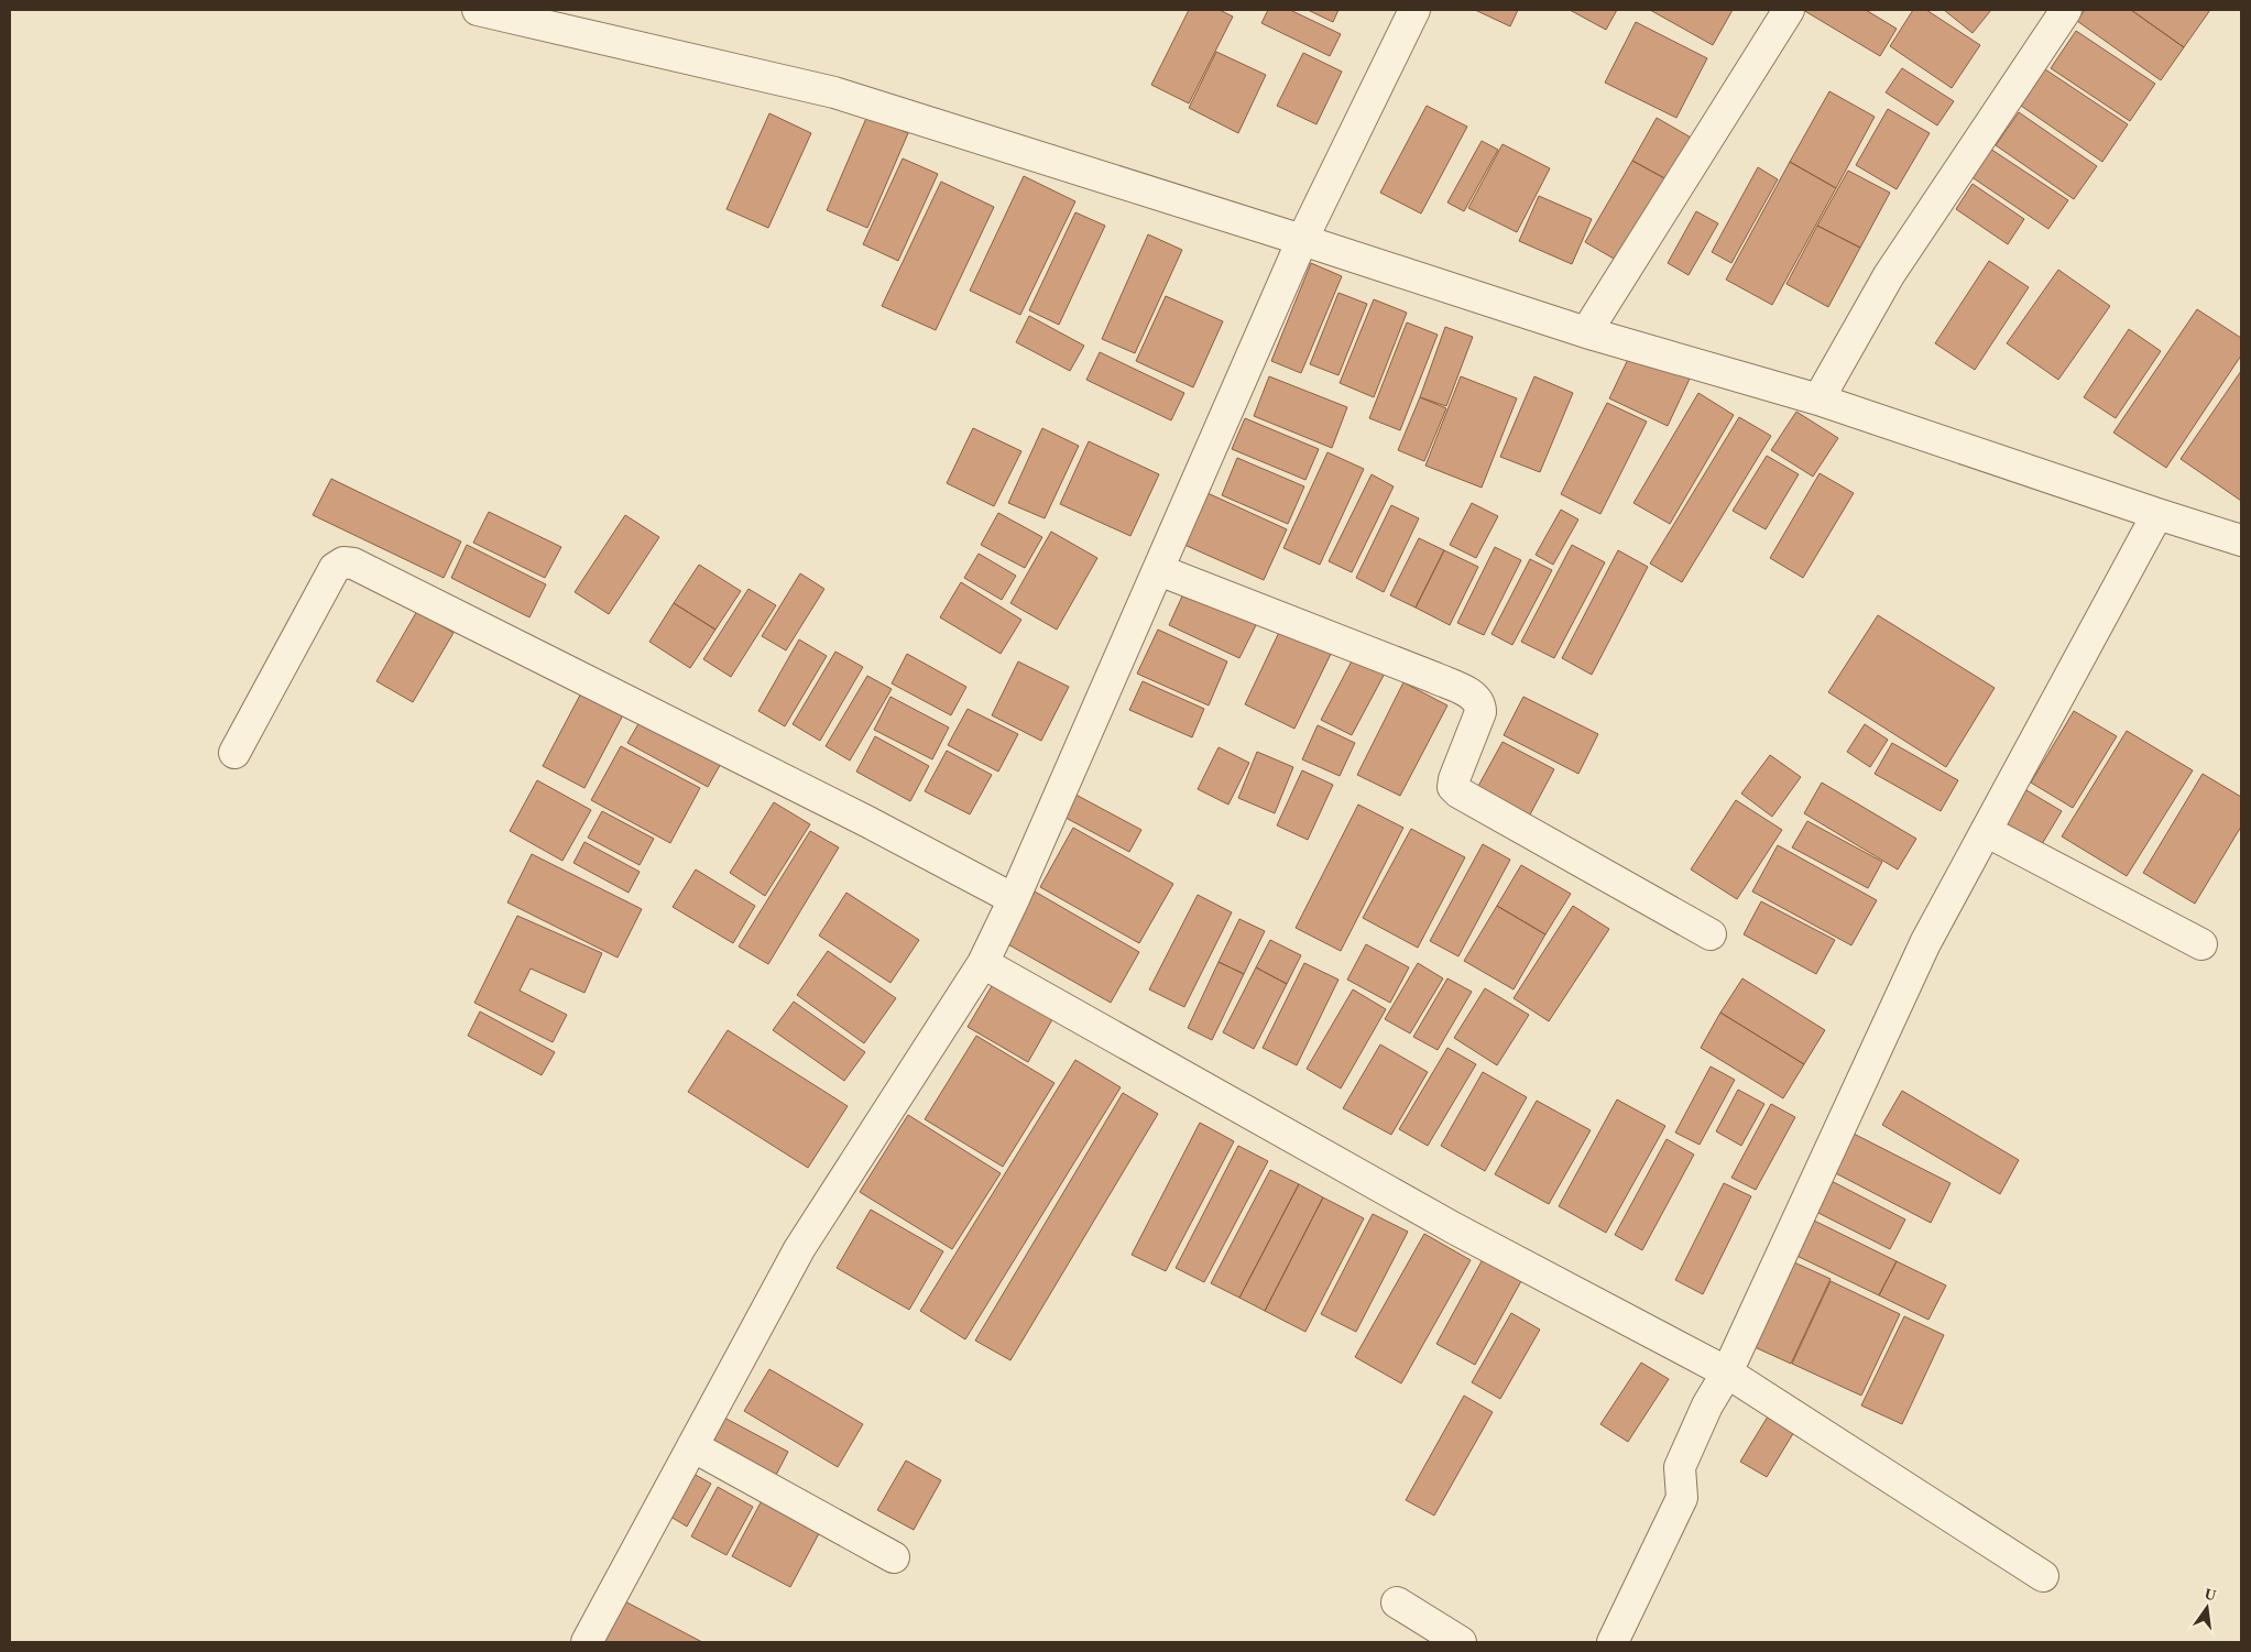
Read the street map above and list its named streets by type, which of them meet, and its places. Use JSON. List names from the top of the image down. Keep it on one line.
{"north":"top"}
